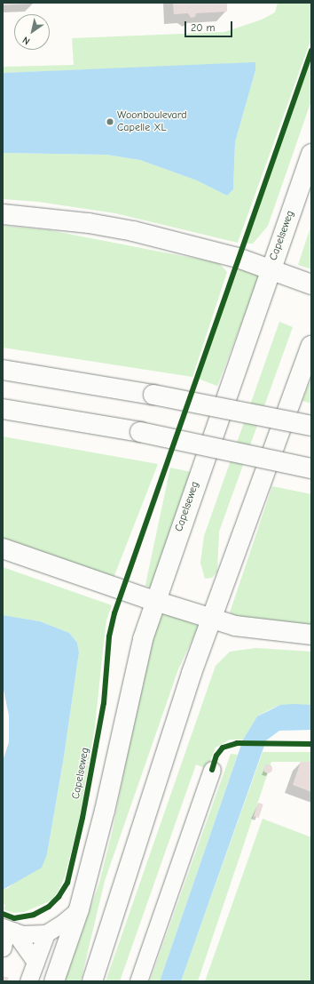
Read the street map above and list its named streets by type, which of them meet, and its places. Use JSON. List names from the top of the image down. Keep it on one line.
{"streets":{"main road":["Capelseweg"]},"places":["Woonboulevard Capelle XL"],"scale_bar":"20 m","north":"bottom left"}
